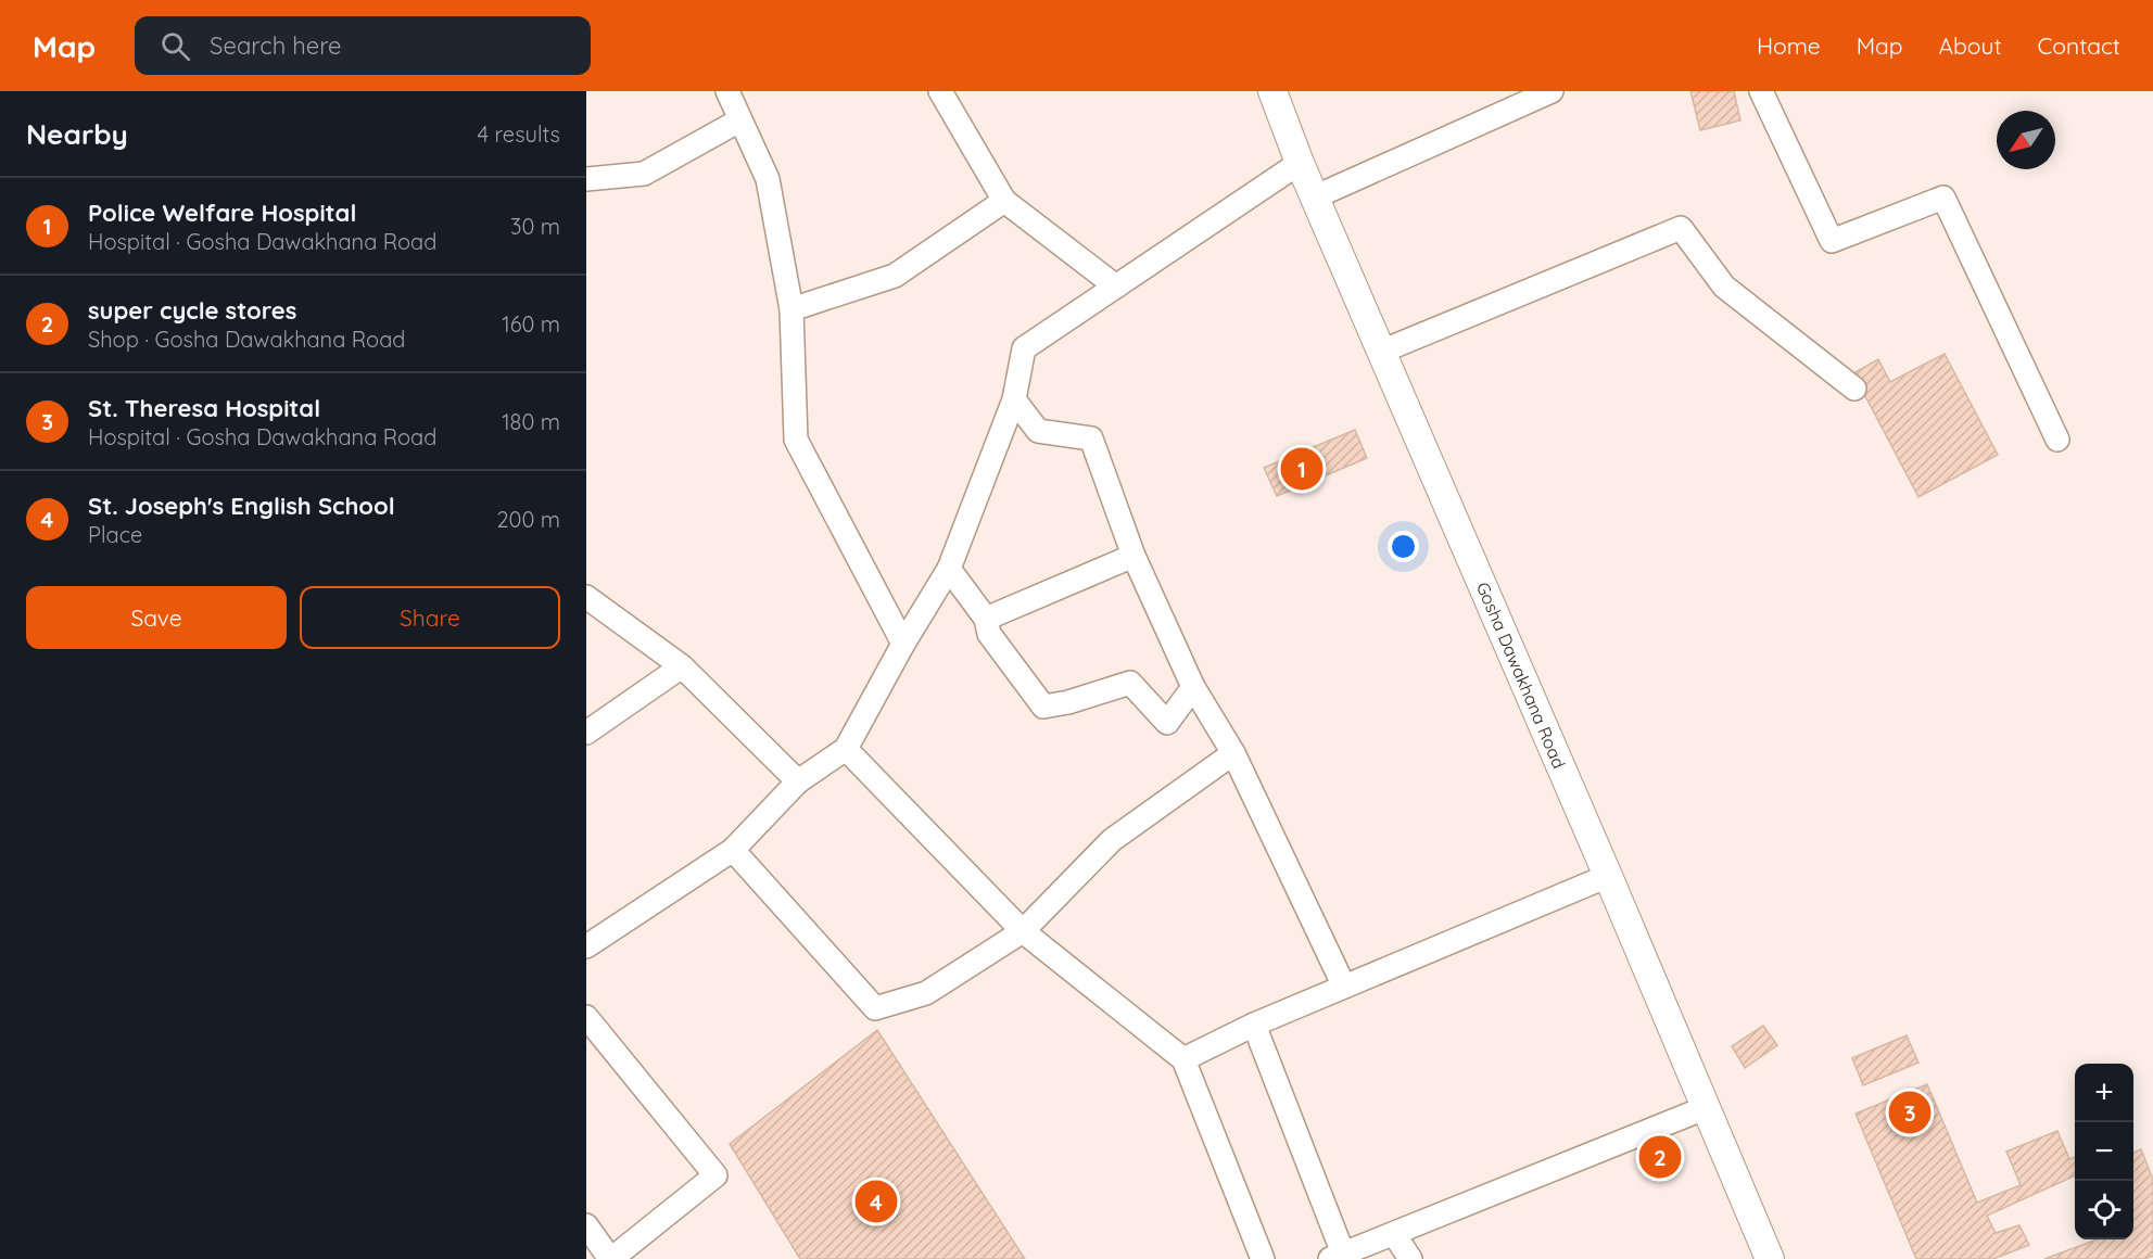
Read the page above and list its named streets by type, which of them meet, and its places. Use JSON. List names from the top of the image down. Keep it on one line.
{"streets":{"street":["Gosha Dawakhana Road"]},"north":"bottom left","page":{"header":"Map","search":"Search here","nav":["Home","Map","About","Contact"],"heading":["Nearby","4 results"],"list":[{"mark":"1","name":"Police Welfare Hospital","note":"Hospital · Gosha Dawakhana Road","value":"30 m"},{"mark":"2","name":"super cycle stores","note":"Shop · Gosha Dawakhana Road","value":"160 m"},{"mark":"3","name":"St. Theresa Hospital","note":"Hospital · Gosha Dawakhana Road","value":"180 m"},{"mark":"4","name":"St. Joseph's English School","note":"Place","value":"200 m"}],"pins":["1","3","2","4"],"buttons":["Save","Share"],"map_buttons":["+","−"]}}
